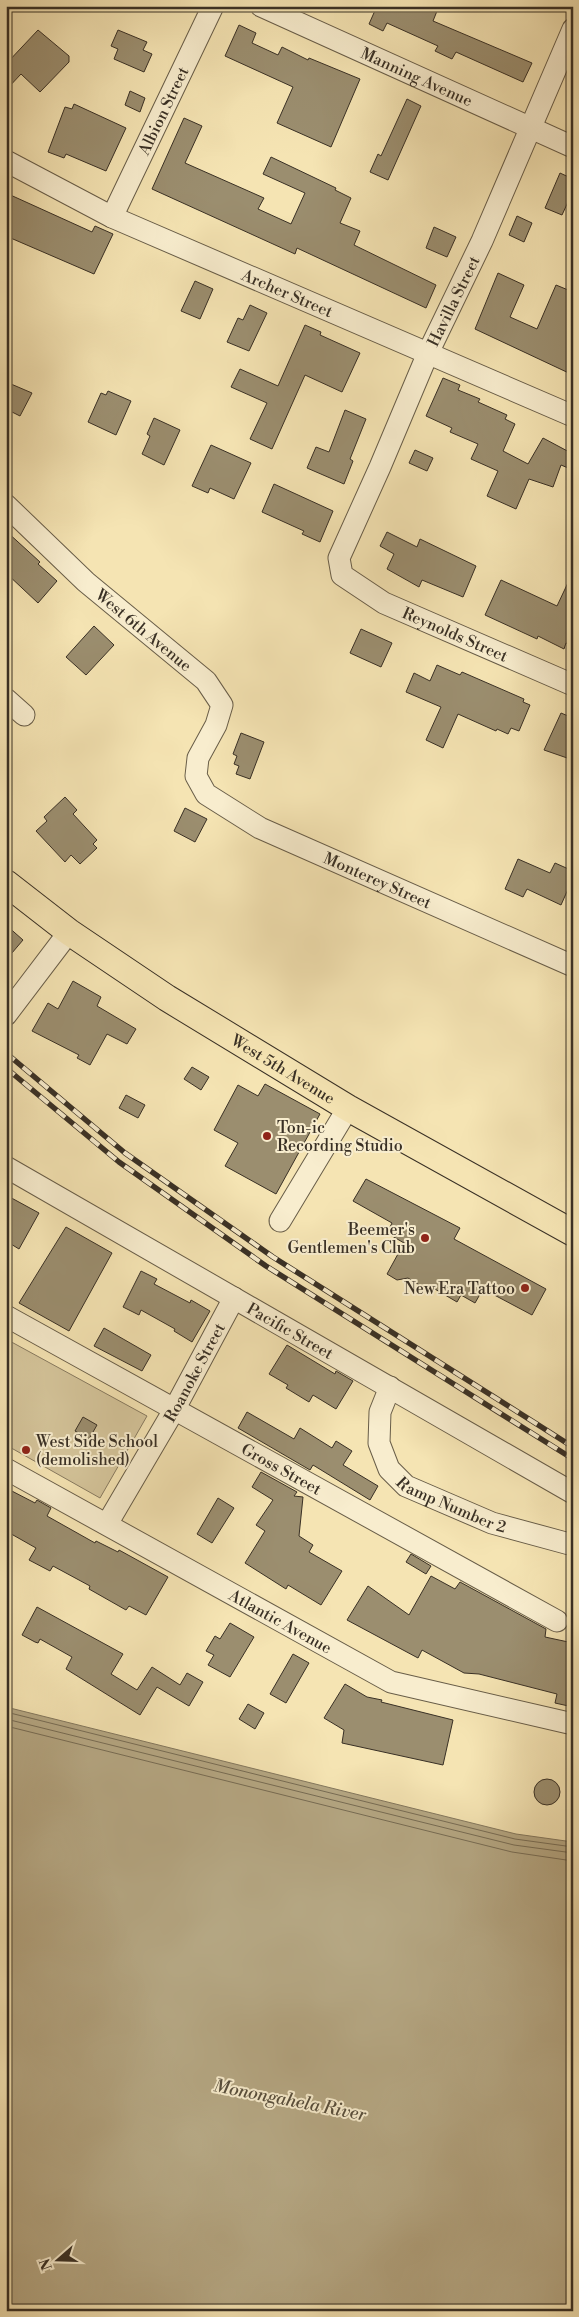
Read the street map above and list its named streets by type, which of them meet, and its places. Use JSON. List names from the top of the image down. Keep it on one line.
{"streets":{"main road":["West 5th Avenue"],"street":["Manning Avenue","Albion Street","Archer Street","Havilla Street","West 6th Avenue","Reynolds Street","Monterey Street","Pacific Street","Roanoke Street","Gross Street","Ramp Number 2","Atlantic Avenue"]},"crossings":[["Manning Avenue","Havilla Street"],["Albion Street","Archer Street"],["Archer Street","Havilla Street"],["Havilla Street","Reynolds Street"],["West 6th Avenue","Monterey Street"],["Pacific Street","Roanoke Street"],["Pacific Street","Ramp Number 2"],["Roanoke Street","Gross Street"],["Roanoke Street","Atlantic Avenue"]],"water":["Monongahela River"],"places":["Ton-ic Recording Studio","Beemer's Gentlemen's Club","New Era Tattoo","West Side School (demolished)"],"north":"left"}
